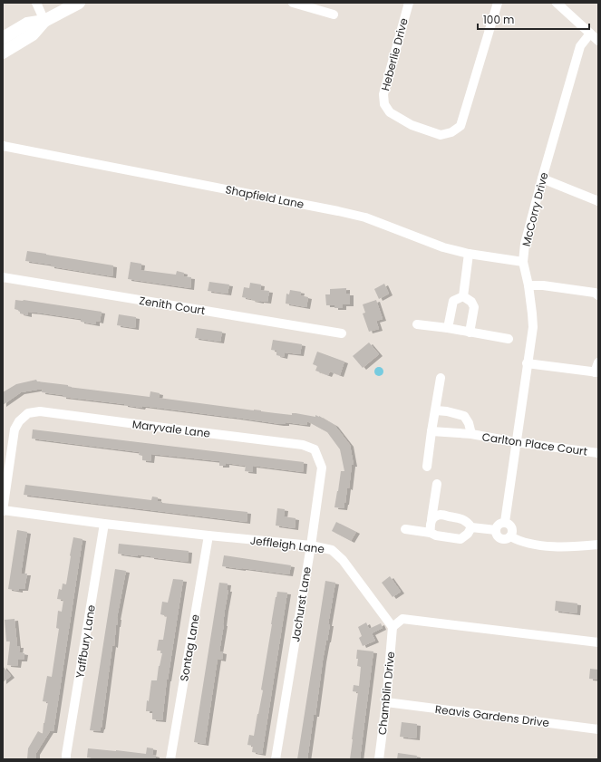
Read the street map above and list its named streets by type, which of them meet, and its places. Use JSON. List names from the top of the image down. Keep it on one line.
{"streets":{"street":["Heberlie Drive","Shapfield Lane","McCorry Drive","Zenith Court","Maryvale Lane","Carlton Place Court","Jeffleigh Lane","Jachurst Lane","Yaffbury Lane","Sontag Lane","Chamblin Drive","Reavis Gardens Drive"]},"crossings":[["Shapfield Lane","McCorry Drive"],["McCorry Drive","Carlton Place Court"],["Maryvale Lane","Jeffleigh Lane"],["Maryvale Lane","Jachurst Lane"],["Jeffleigh Lane","Jachurst Lane"],["Jeffleigh Lane","Yaffbury Lane"],["Jeffleigh Lane","Sontag Lane"],["Jeffleigh Lane","Chamblin Drive"],["Chamblin Drive","Reavis Gardens Drive"]],"scale_bar":"100 m"}
